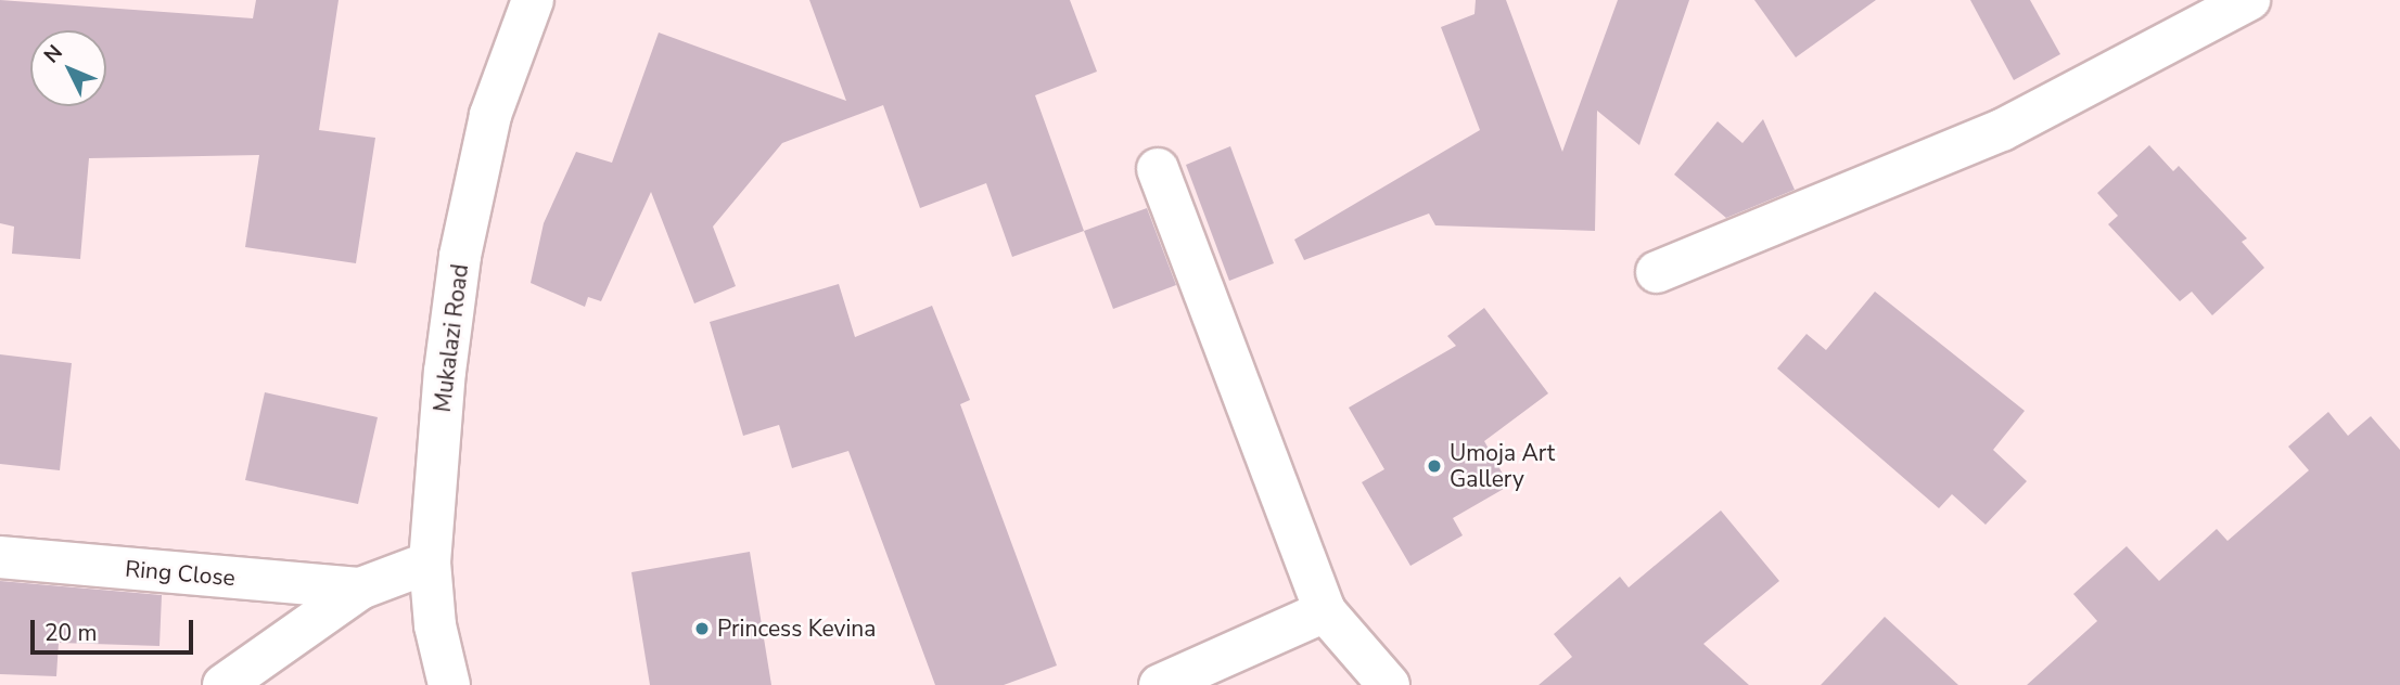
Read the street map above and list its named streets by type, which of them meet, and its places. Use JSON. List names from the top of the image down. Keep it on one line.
{"streets":{"street":["Mukalazi Road","Ring Close"]},"places":["Umoja Art Gallery","Princess Kevina"],"scale_bar":"20 m","north":"top left"}
